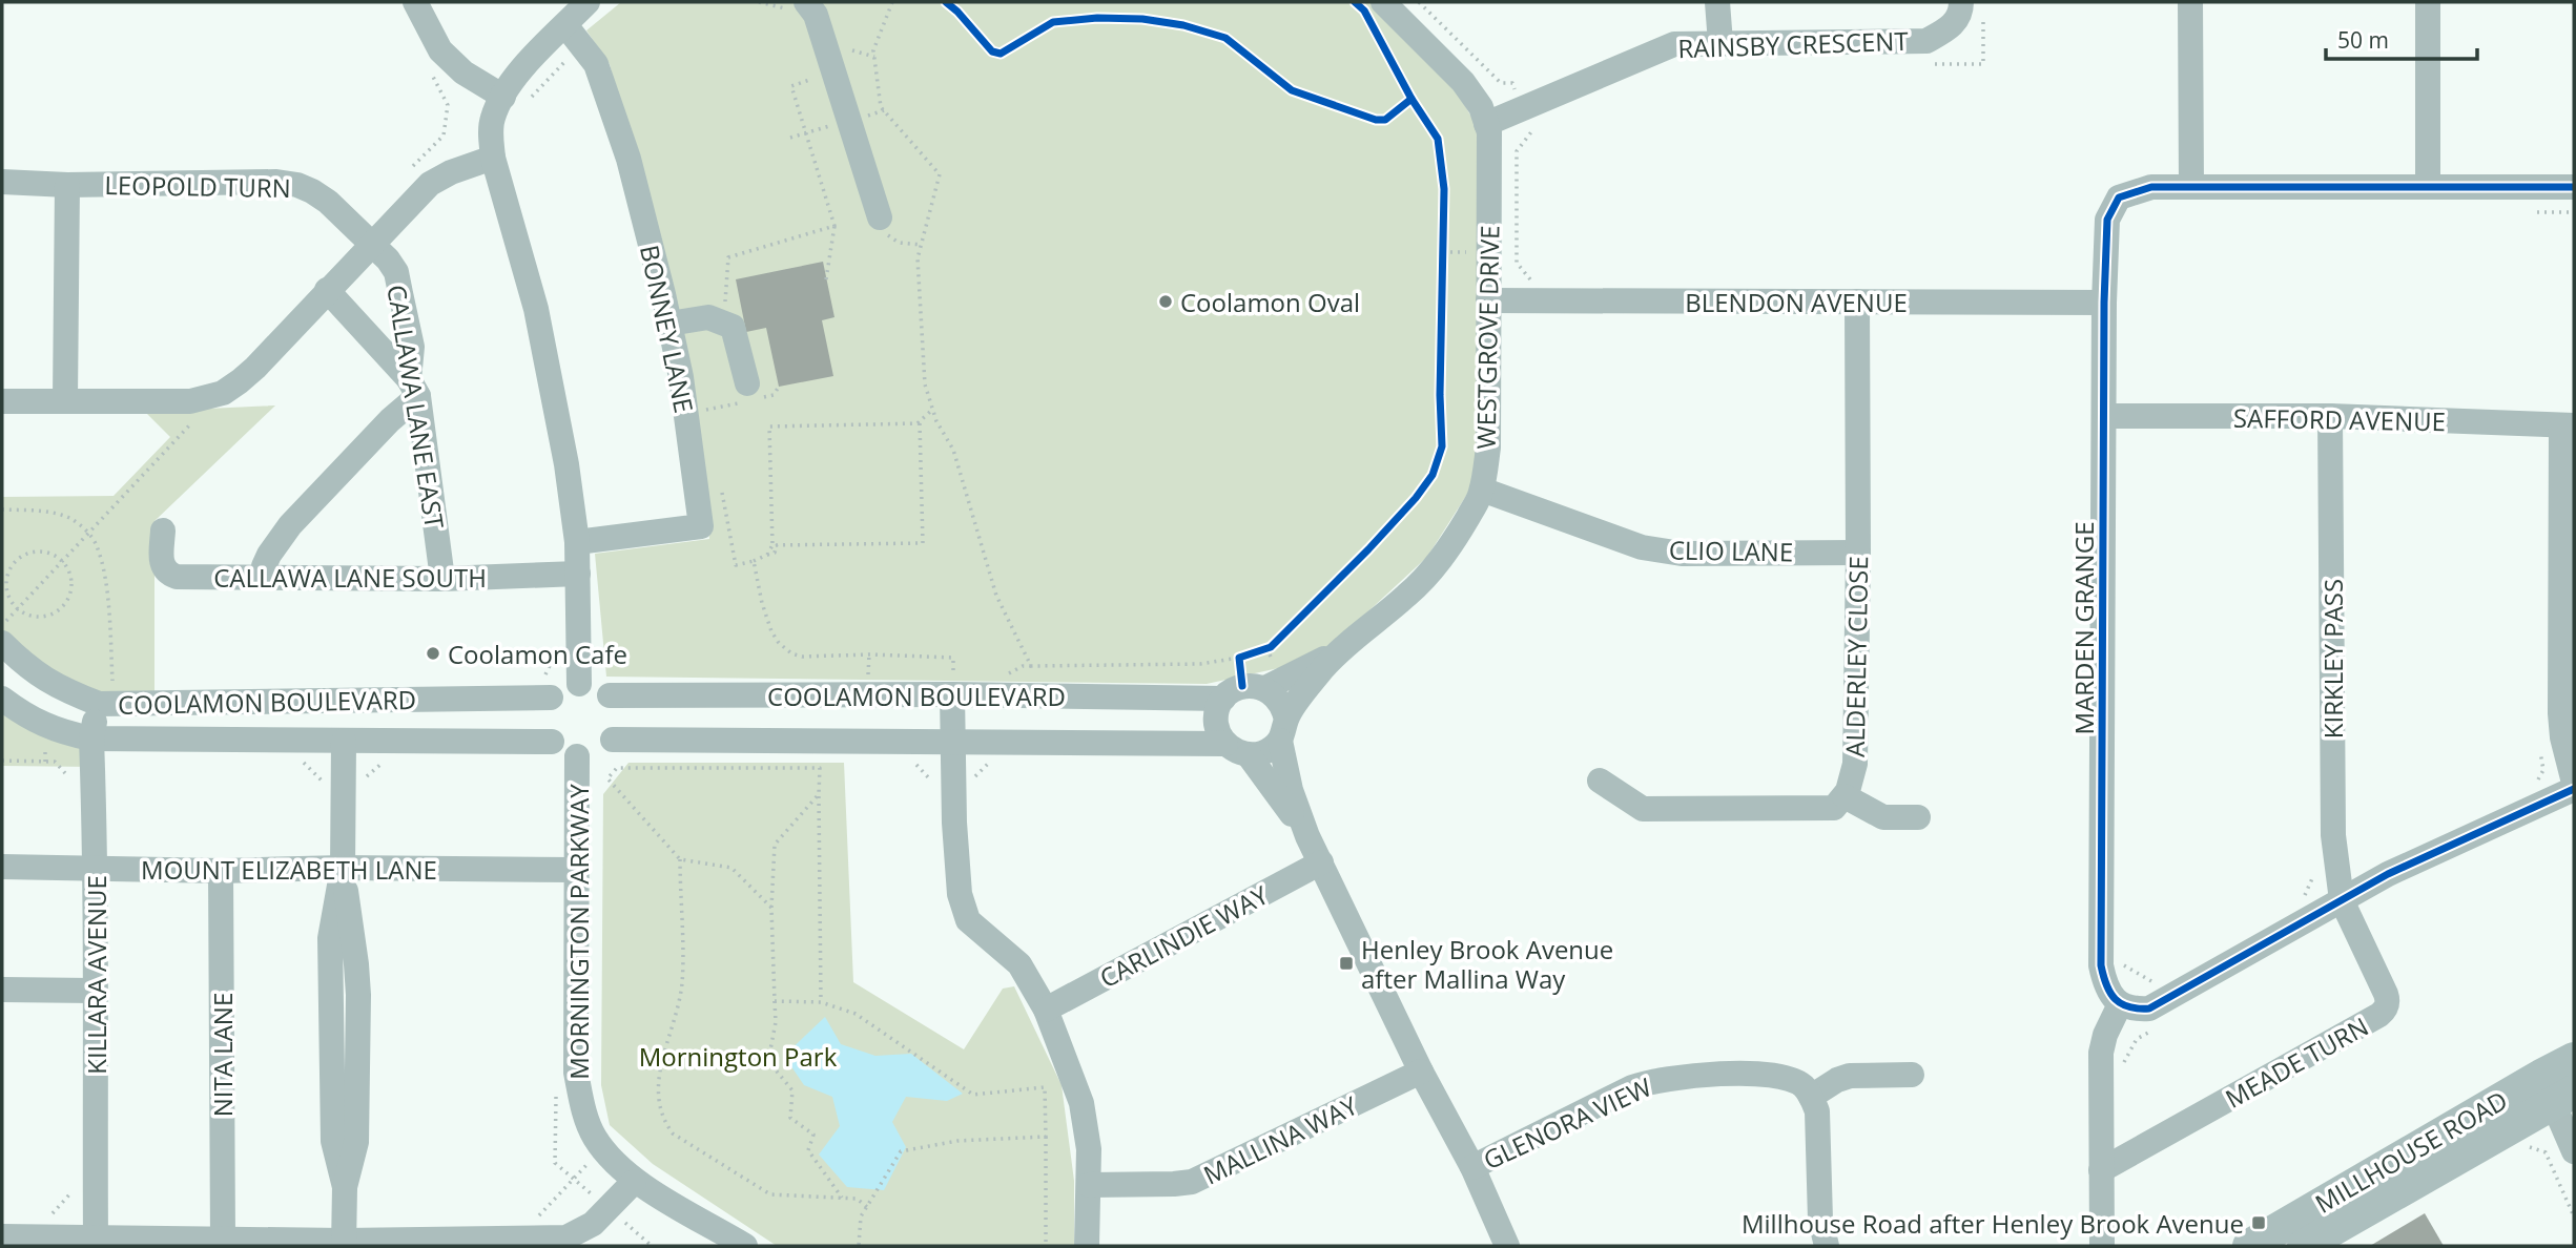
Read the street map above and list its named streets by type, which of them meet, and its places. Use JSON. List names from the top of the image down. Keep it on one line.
{"streets":{"main road":["MILLHOUSE ROAD"],"street":["RAINSBY CRESCENT","LEOPOLD TURN","BLENDON AVENUE","BONNEY LANE","WESTGROVE DRIVE","CALLAWA LANE EAST","SAFFORD AVENUE","CLIO LANE","CALLAWA LANE SOUTH","MARDEN GRANGE","ALDERLEY CLOSE","KIRKLEY PASS","COOLAMON BOULEVARD","MOUNT ELIZABETH LANE","MORNINGTON PARKWAY","CARLINDIE WAY","KILLARA AVENUE","NITA LANE","MEADE TURN","GLENORA VIEW","MALLINA WAY"]},"crossings":[["RAINSBY CRESCENT","WESTGROVE DRIVE"],["LEOPOLD TURN","CALLAWA LANE EAST"],["BLENDON AVENUE","WESTGROVE DRIVE"],["BLENDON AVENUE","MARDEN GRANGE"],["BLENDON AVENUE","ALDERLEY CLOSE"],["WESTGROVE DRIVE","CLIO LANE"],["WESTGROVE DRIVE","COOLAMON BOULEVARD"],["CALLAWA LANE EAST","CALLAWA LANE SOUTH"],["SAFFORD AVENUE","MARDEN GRANGE"],["SAFFORD AVENUE","KIRKLEY PASS"],["CLIO LANE","ALDERLEY CLOSE"],["KIRKLEY PASS","MEADE TURN"],["COOLAMON BOULEVARD","MORNINGTON PARKWAY"],["COOLAMON BOULEVARD","KILLARA AVENUE"],["MOUNT ELIZABETH LANE","MORNINGTON PARKWAY"],["MOUNT ELIZABETH LANE","KILLARA AVENUE"],["MOUNT ELIZABETH LANE","NITA LANE"]],"parks":["Mornington Park"],"places":{"other":["Coolamon Oval","Coolamon Cafe"],"transit":["Henley Brook Avenue after Mallina Way","Millhouse Road after Henley Brook Avenue"]},"scale_bar":"50 m"}
